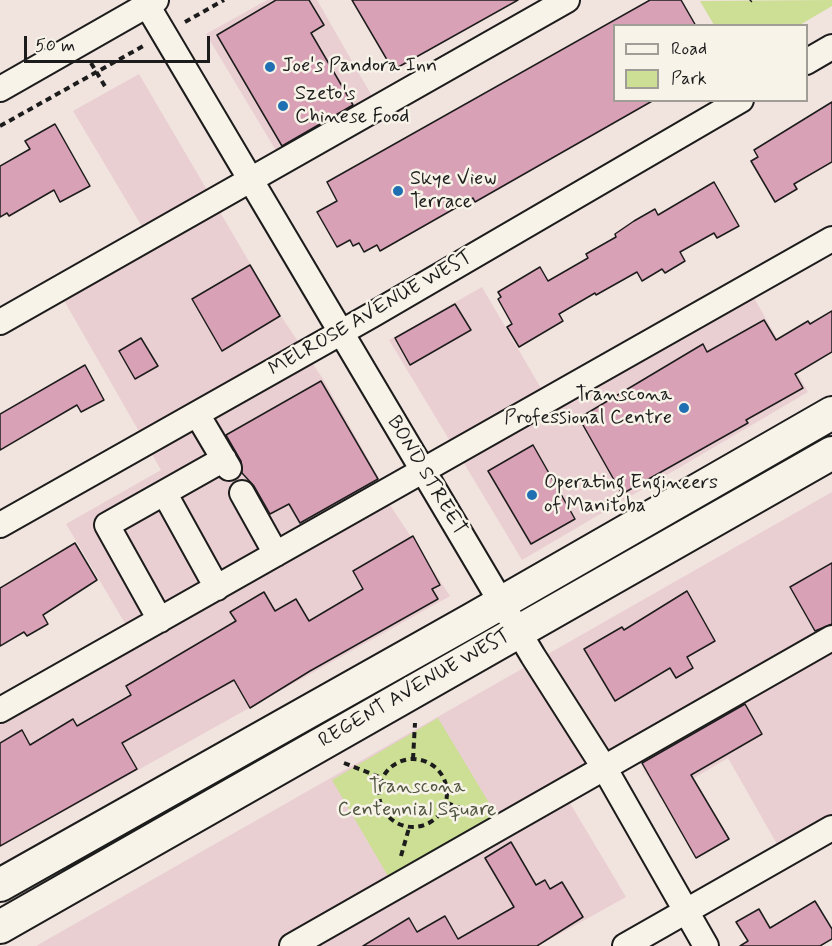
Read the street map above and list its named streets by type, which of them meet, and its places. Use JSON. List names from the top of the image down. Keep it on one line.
{"streets":{"main road":["REGENT AVENUE WEST"],"street":["MELROSE AVENUE WEST","BOND STREET"]},"crossings":[["MELROSE AVENUE WEST","BOND STREET"],["BOND STREET","REGENT AVENUE WEST"]],"parks":["Transcona Centennial Square"],"places":["Joe's Pandora Inn","Szeto's Chinese Food","Skye View Terrace","Transcona Professional Centre","Operating Engineers of Manitoba"],"legend":["Road","Park"],"scale_bar":"50 m"}
